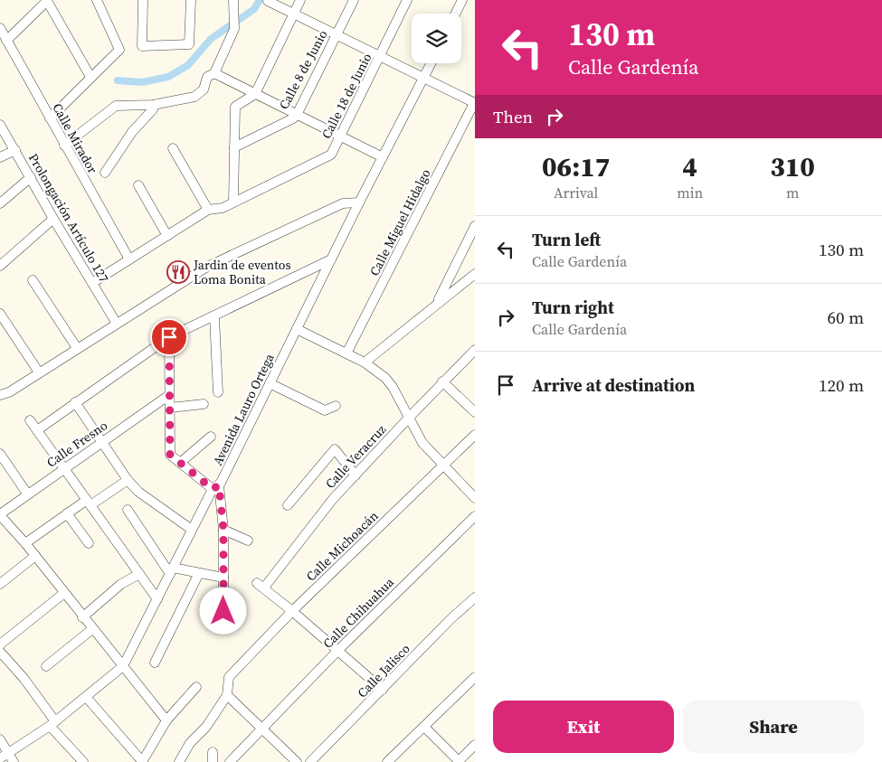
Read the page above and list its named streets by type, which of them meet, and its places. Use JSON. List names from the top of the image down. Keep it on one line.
{"streets":{"street":["Calle 8 de Junio","Calle 18 de Junio","Calle Mirador","Prolongación Artículo 127","Calle Miguel Hidalgo","Avenida Lauro Ortega","Calle Fresno","Calle Veracruz","Calle Michoacán","Calle Chihuahua","Calle Jalisco"]},"crossings":[["Calle Veracruz","Calle Michoacán"]],"places":{"restaurant":["Jardin de eventos Loma Bonita"]},"page":{"turn":["130 m","Calle Gardenía"],"then":"Then","eta":["06:17","Arrival","4","min","310","m"],"list":[{"name":"Turn left","note":"Calle Gardenía","value":"130 m"},{"name":"Turn right","note":"Calle Gardenía","value":"60 m"},{"name":"Arrive at destination","value":"120 m"}],"buttons":["Exit","Share"]}}
